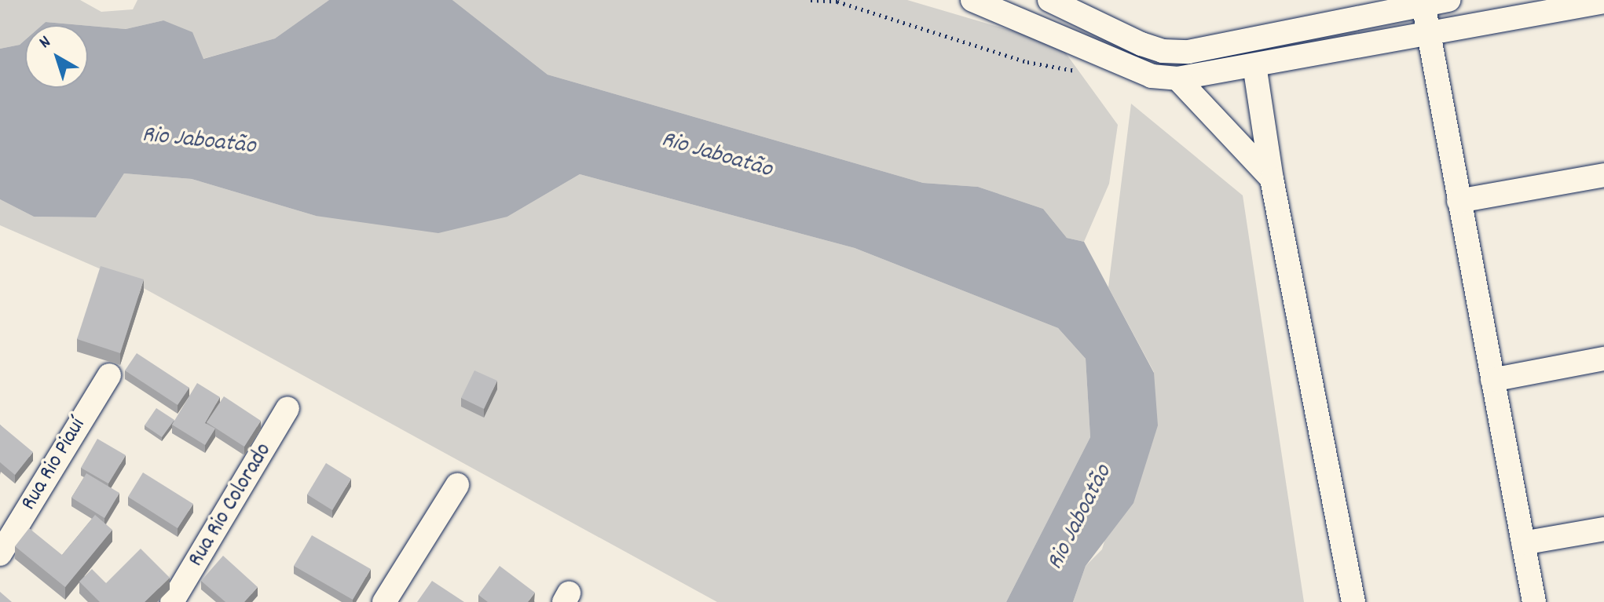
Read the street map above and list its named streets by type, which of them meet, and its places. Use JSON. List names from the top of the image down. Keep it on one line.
{"streets":{"street":["Rua Rio Piauí","Rua Rio Colorado"]},"water":["Rio Jaboatão"],"north":"top left"}
